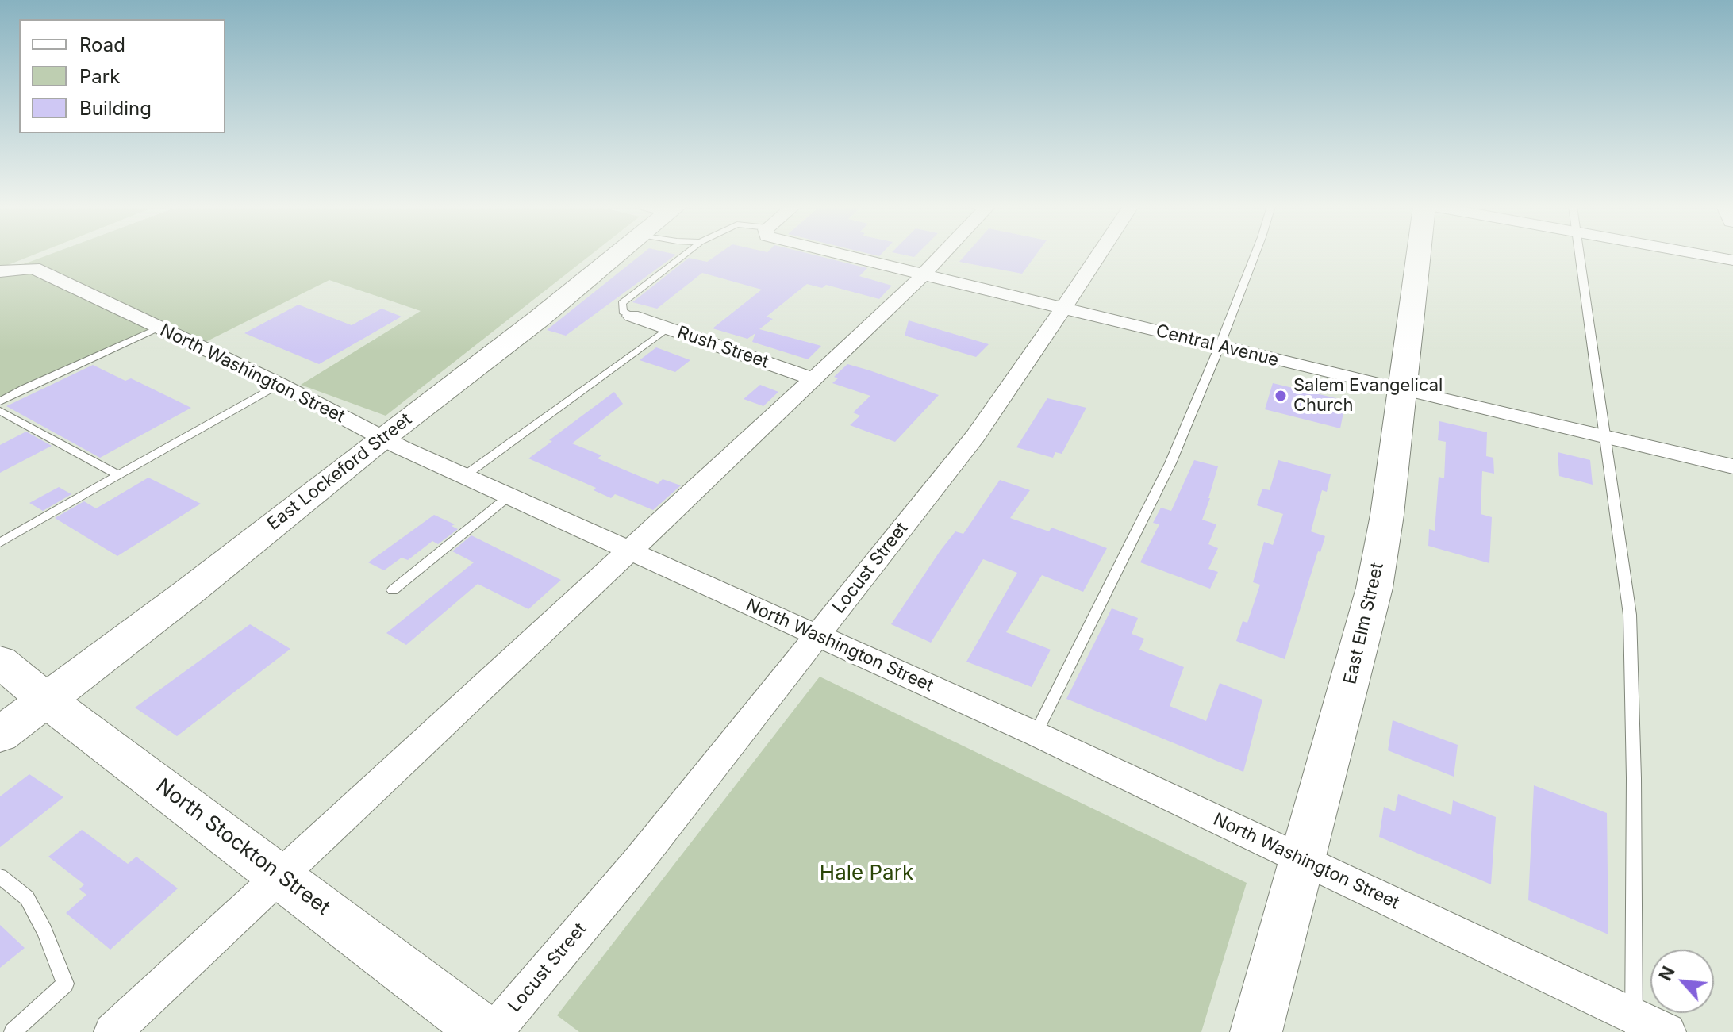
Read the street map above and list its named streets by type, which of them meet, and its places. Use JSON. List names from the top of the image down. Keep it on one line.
{"streets":{"street":["Central Avenue","Rush Street","North Washington Street","East Lockeford Street","Locust Street","East Elm Street","North Stockton Street"]},"crossings":[["Central Avenue","Locust Street"],["Central Avenue","East Elm Street"],["North Washington Street","East Lockeford Street"],["North Washington Street","Locust Street"],["North Washington Street","East Elm Street"],["East Lockeford Street","North Stockton Street"]],"parks":["Hale Park"],"places":["Salem Evangelical Church"],"legend":["Road","Park","Building"],"north":"top left"}
